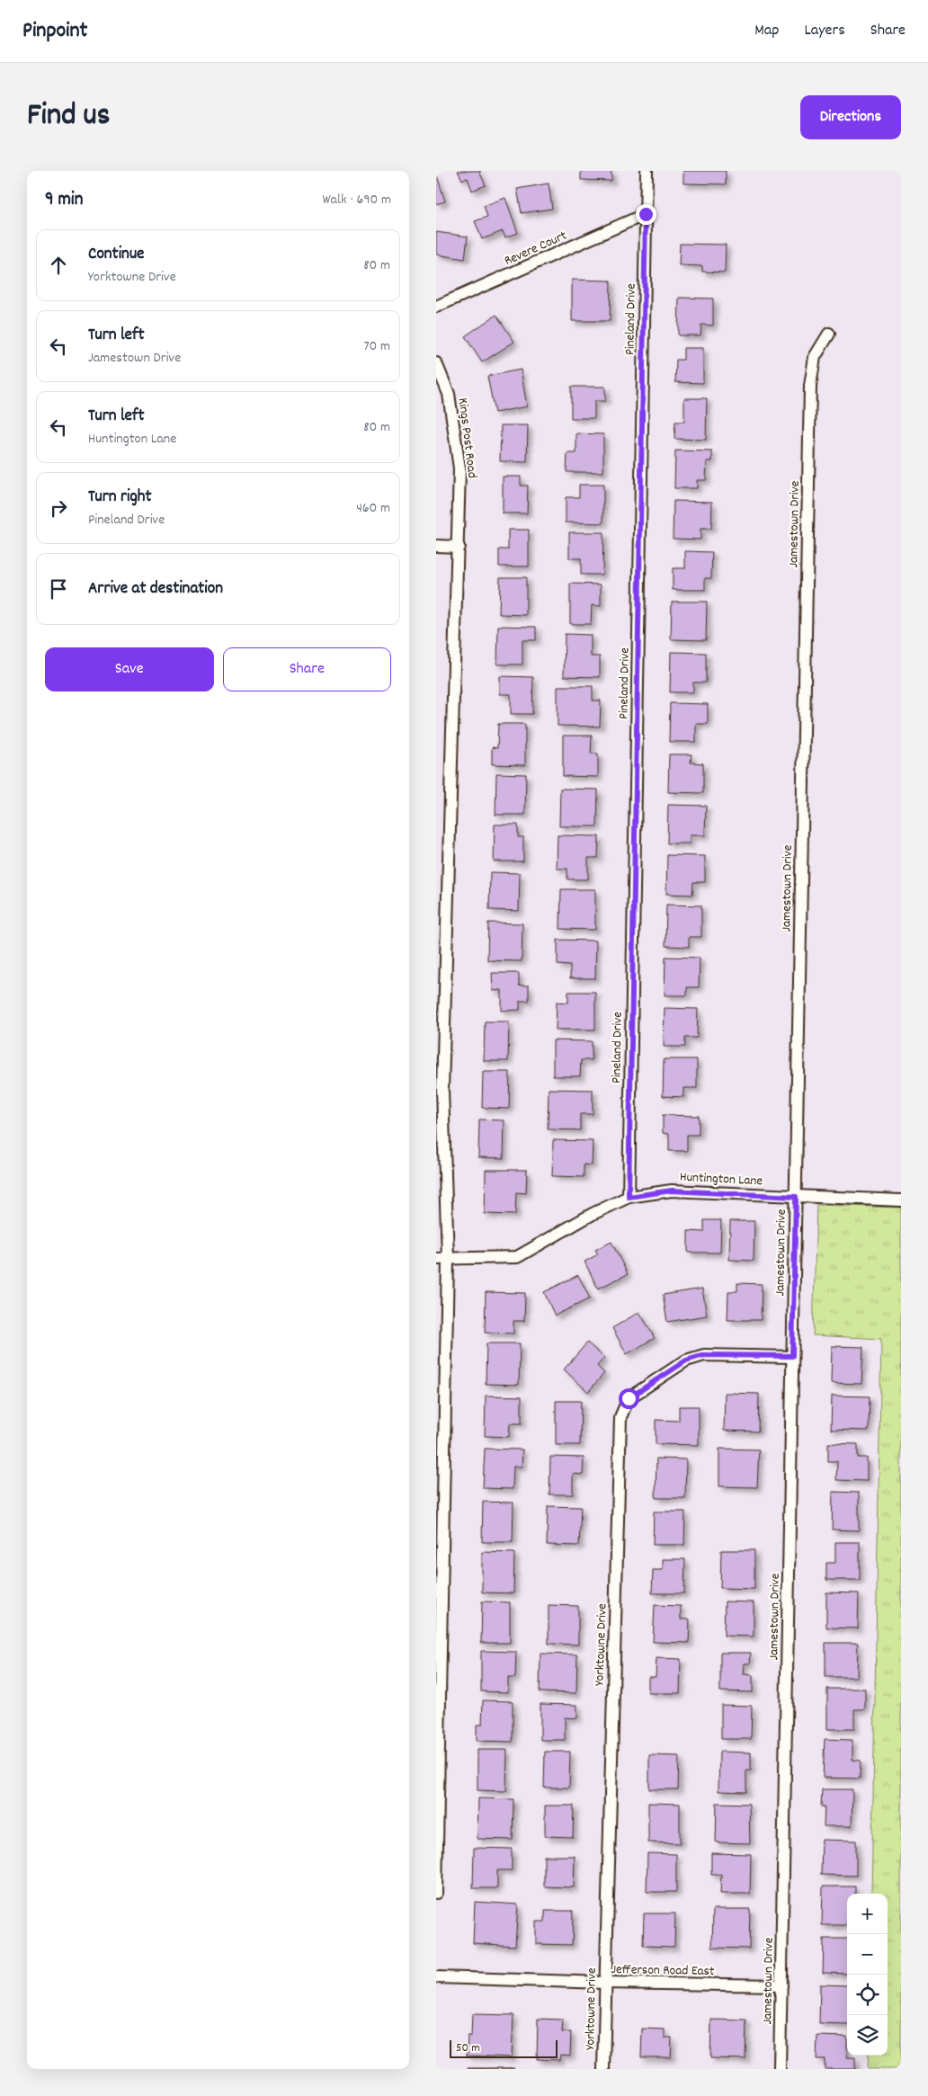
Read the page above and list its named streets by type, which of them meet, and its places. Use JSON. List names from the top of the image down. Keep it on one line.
{"streets":{"street":["Revere Court","Pineland Drive","Kings Post Road","Jamestown Drive","Huntington Lane","Yorktowne Drive","Jefferson Road East"]},"crossings":[["Revere Court","Pineland Drive"],["Pineland Drive","Huntington Lane"],["Kings Post Road","Huntington Lane"],["Jamestown Drive","Huntington Lane"],["Jamestown Drive","Yorktowne Drive"],["Jamestown Drive","Jefferson Road East"],["Yorktowne Drive","Jefferson Road East"]],"scale_bar":"50 m","page":{"header":"Pinpoint","nav":["Map","Layers","Share"],"title":"Find us","buttons":["Directions",["Save","Share"]],"heading":["9 min","Walk · 690 m"],"list":[["Continue","Yorktowne Drive","80 m"],["Turn left","Jamestown Drive","70 m"],["Turn left","Huntington Lane","80 m"],["Turn right","Pineland Drive","460 m"],"Arrive at destination"],"map_buttons":["+","−"],"scale":"50 m"}}
